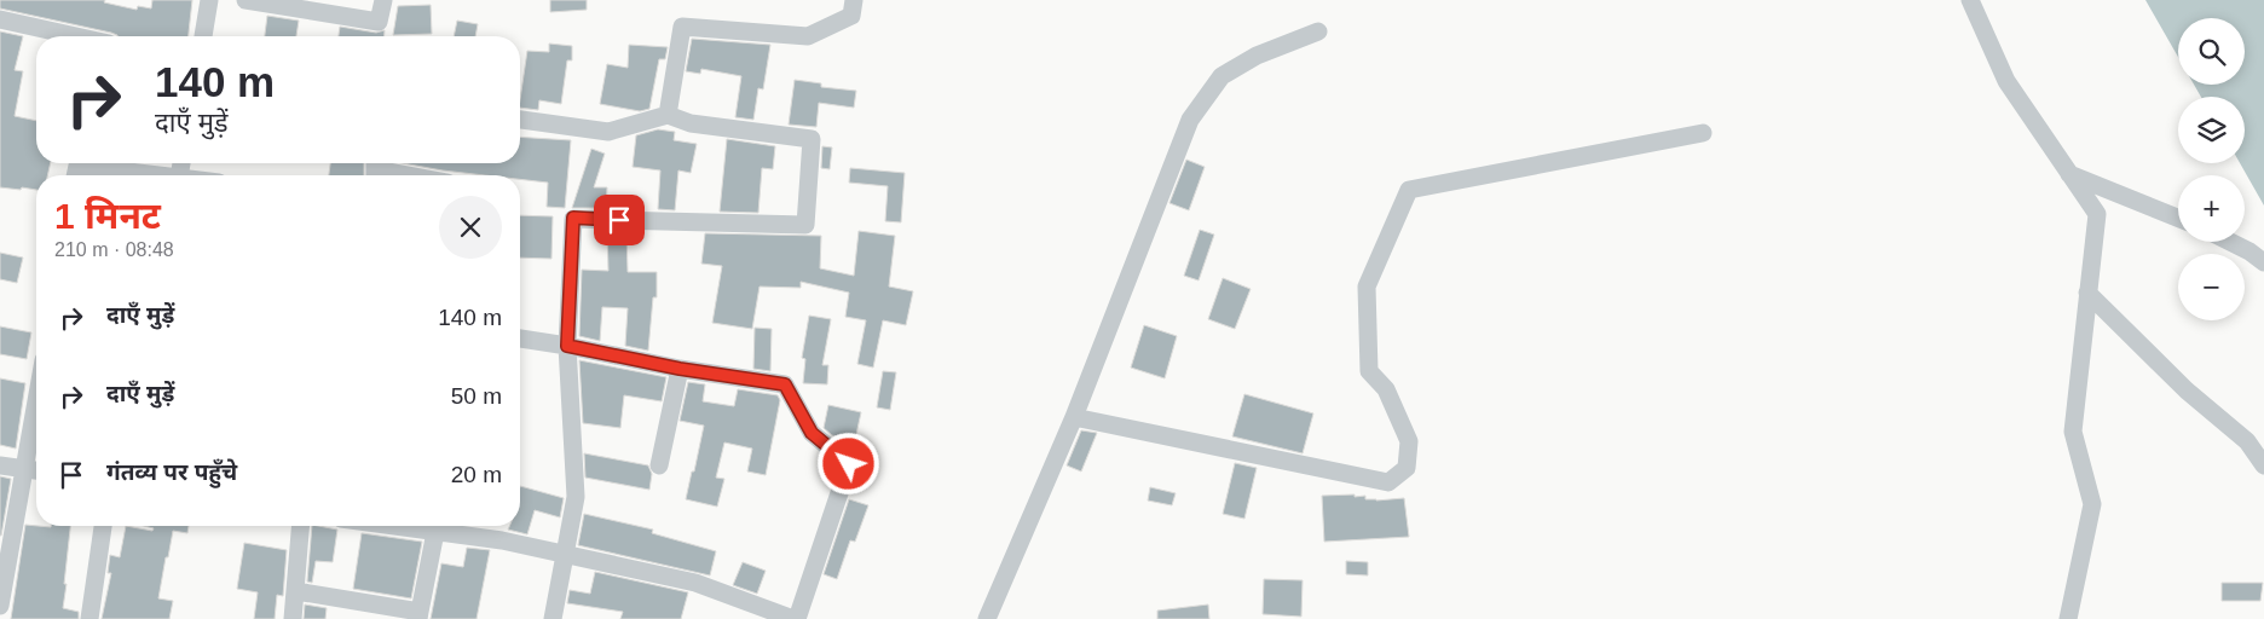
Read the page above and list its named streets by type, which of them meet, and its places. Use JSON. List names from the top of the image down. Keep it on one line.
{"page":{"map_buttons":["+","−"],"turn":["140 m","दाएँ मुड़ें"],"heading":["1 मिनट","210 m · 08:48"],"list":[{"name":"दाएँ मुड़ें","value":"140 m"},{"name":"दाएँ मुड़ें","value":"50 m"},{"name":"गंतव्य पर पहुँचे","value":"20 m"}]}}
